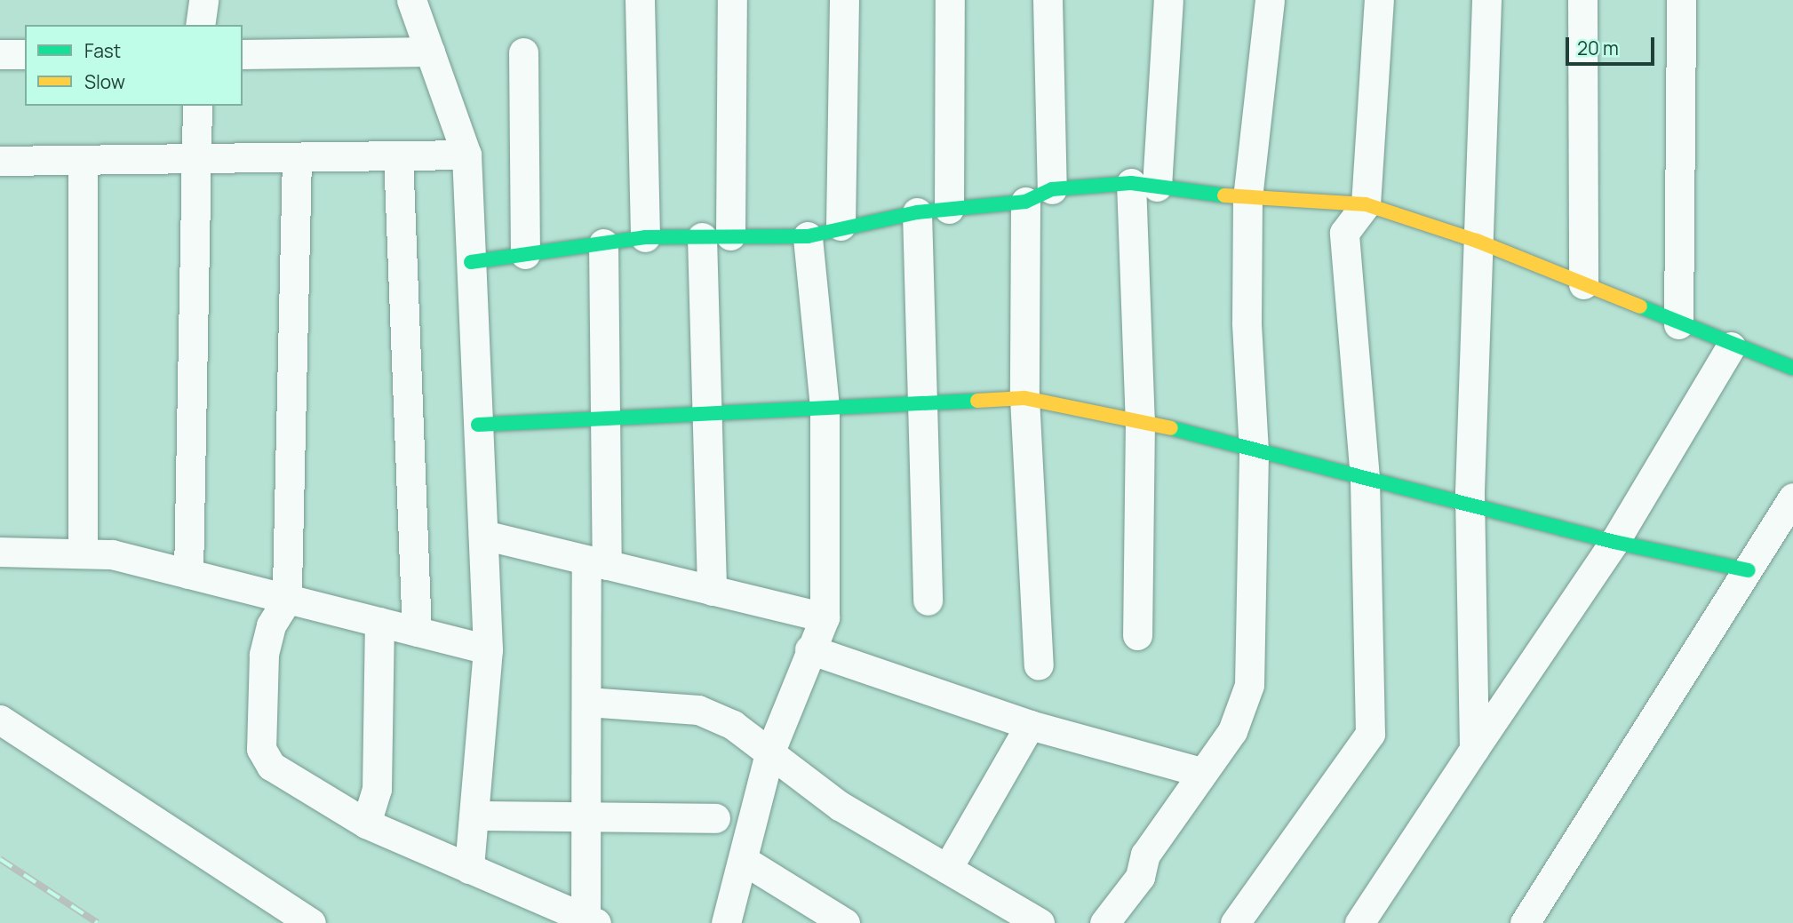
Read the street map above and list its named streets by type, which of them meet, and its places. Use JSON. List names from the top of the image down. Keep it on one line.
{"legend":["Fast","Slow"],"scale_bar":"20 m"}
